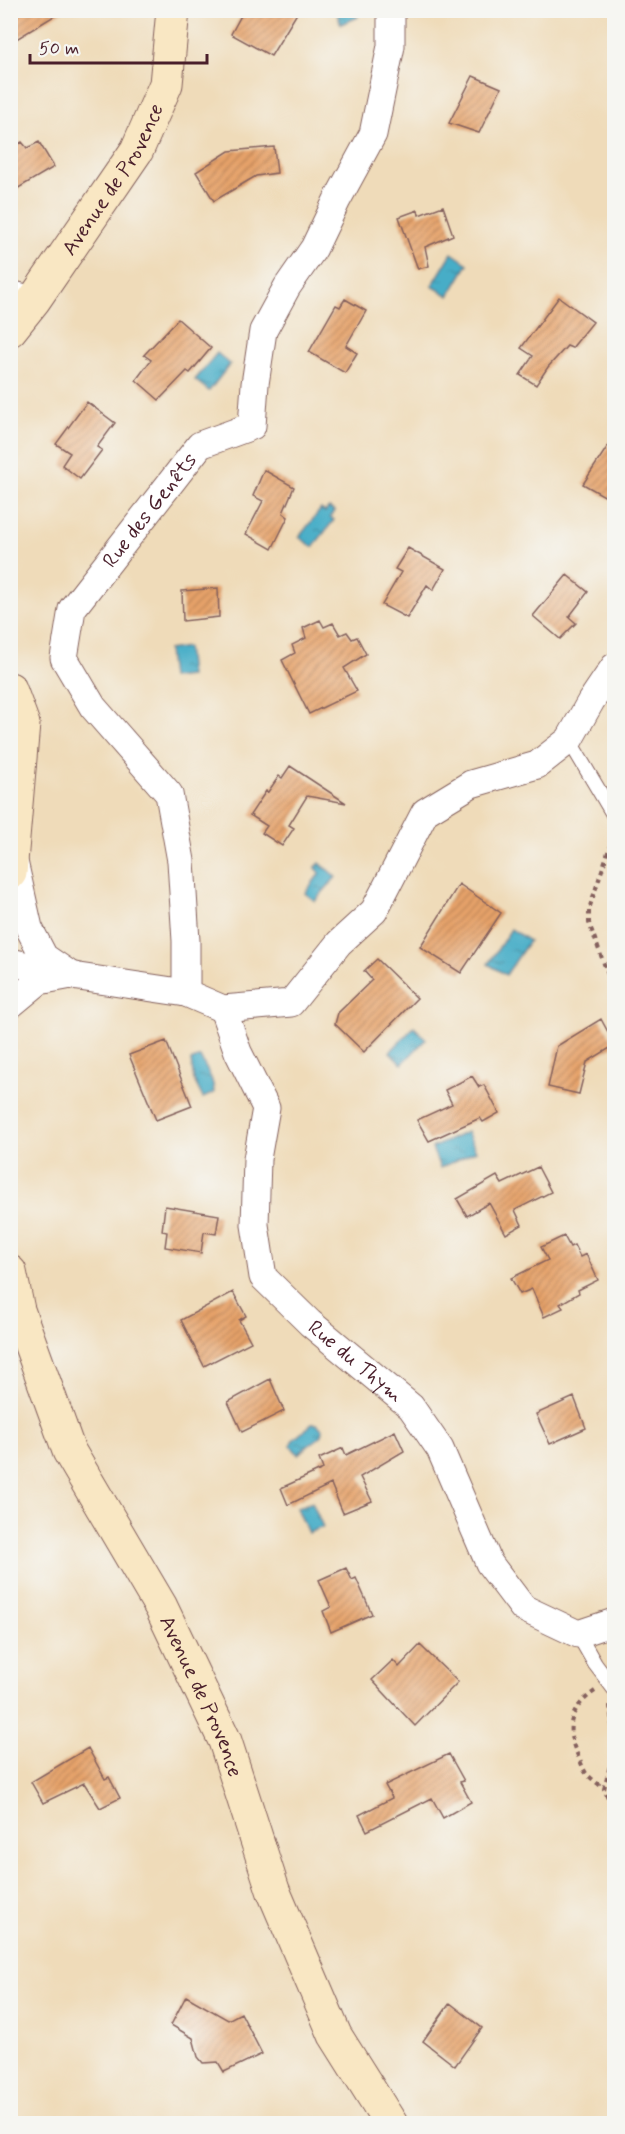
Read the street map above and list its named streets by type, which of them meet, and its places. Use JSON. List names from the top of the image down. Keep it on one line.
{"streets":{"street":["Avenue de Provence","Rue des Genêts","Rue du Thym"]},"scale_bar":"50 m"}
